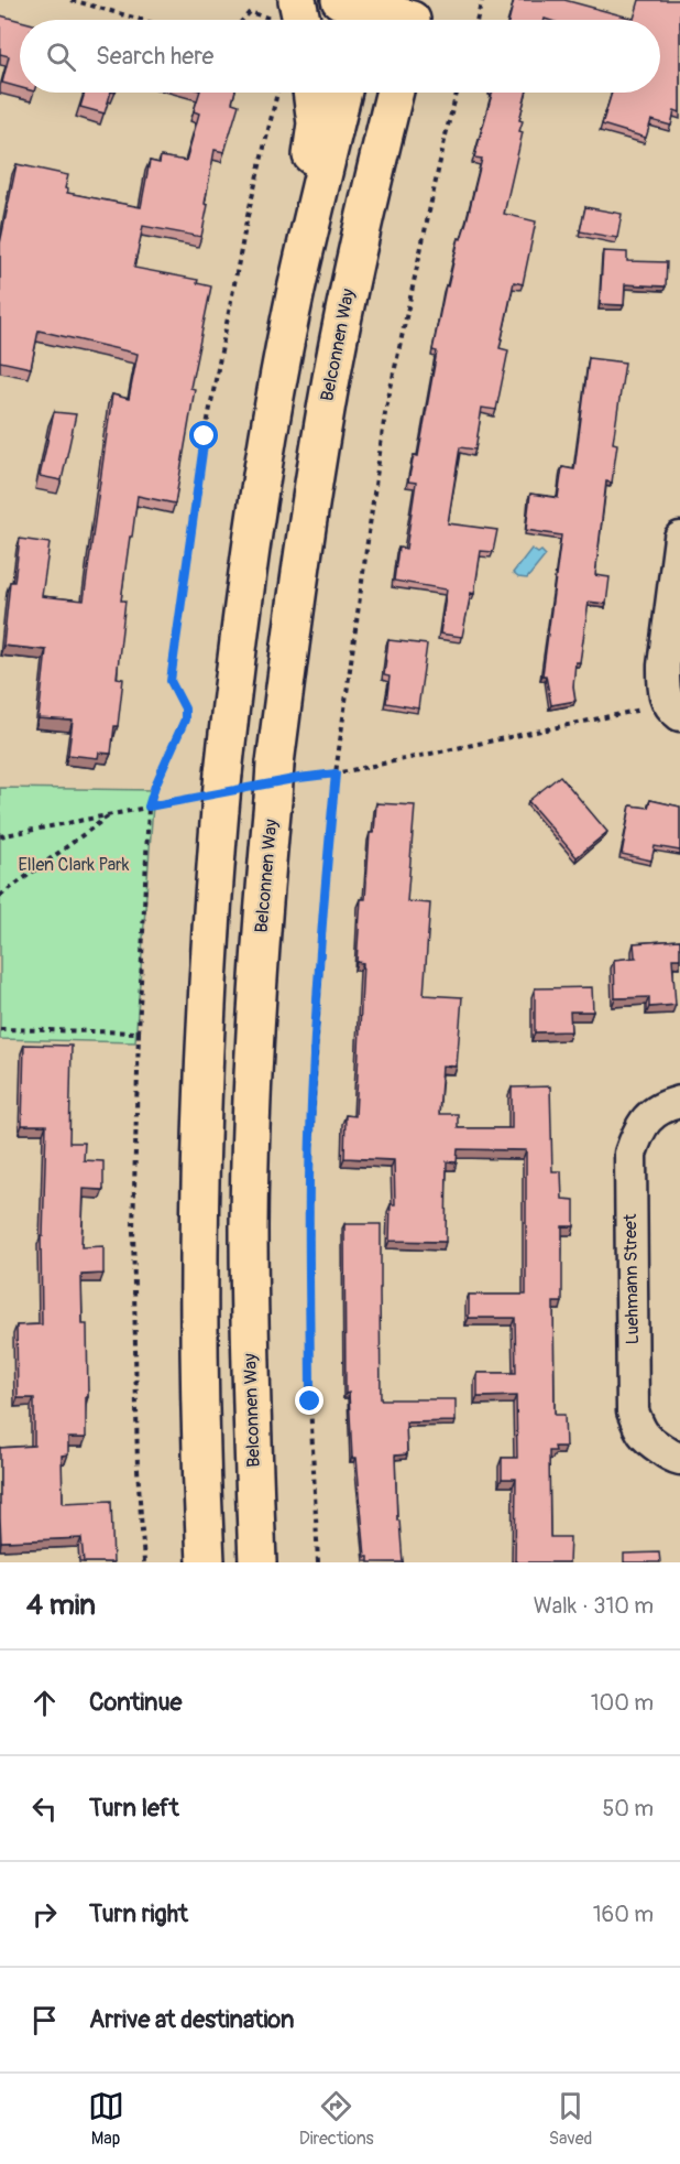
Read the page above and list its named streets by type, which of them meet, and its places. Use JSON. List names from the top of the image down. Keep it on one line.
{"streets":{"main road":["Belconnen Way"],"street":["Luehmann Street"]},"parks":["Ellen Clark Park"],"page":{"search":"Search here","heading":["4 min","Walk · 310 m"],"list":[["Continue","100 m"],["Turn left","50 m"],["Turn right","160 m"],"Arrive at destination"],"nav":["Map","Directions","Saved"]}}
